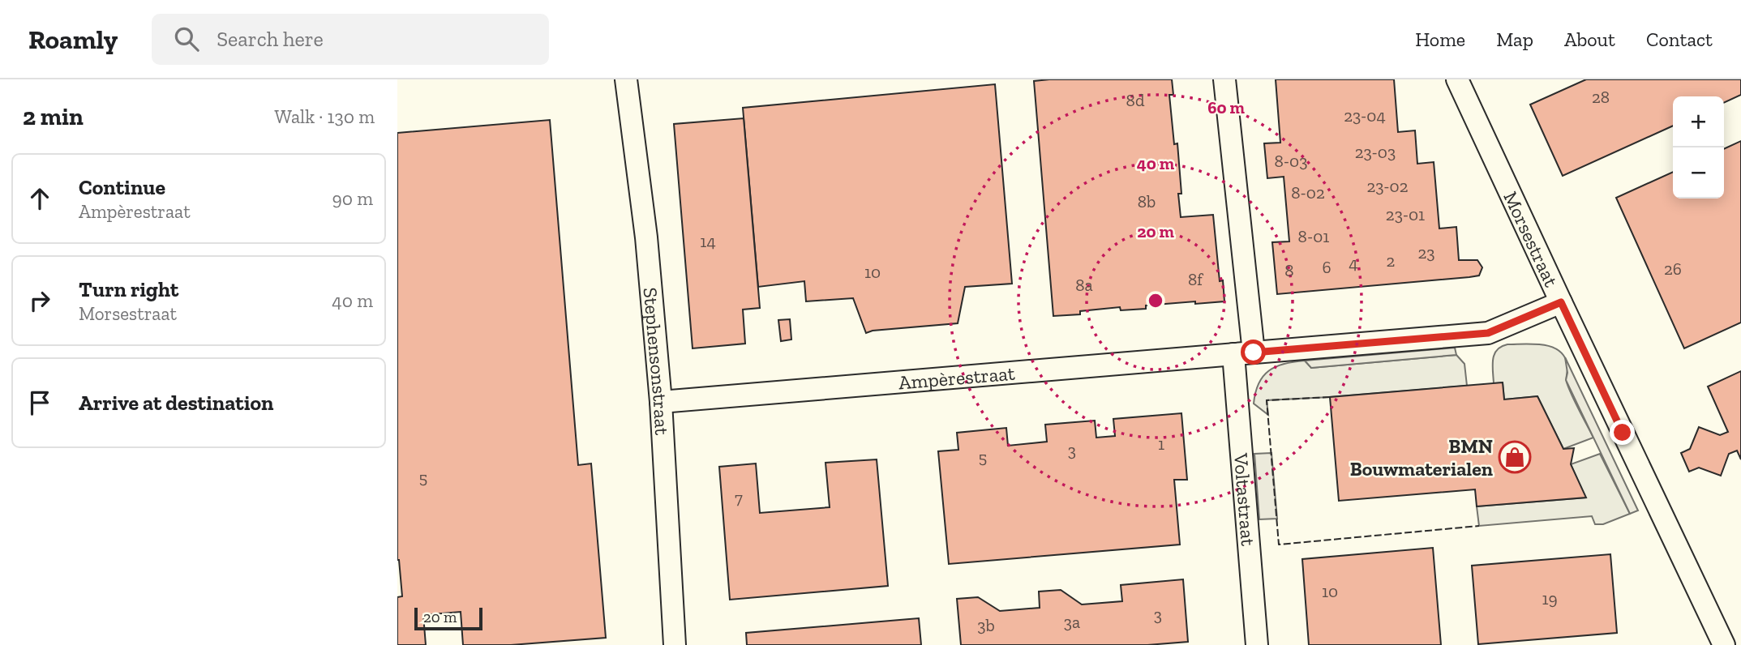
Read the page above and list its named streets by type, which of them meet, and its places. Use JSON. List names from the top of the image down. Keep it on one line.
{"streets":{"street":["Morsestraat","Stephensonstraat","Ampèrestraat","Voltastraat"]},"crossings":[["Morsestraat","Ampèrestraat"],["Stephensonstraat","Ampèrestraat"],["Ampèrestraat","Voltastraat"]],"places":{"shop":["BMN Bouwmaterialen"]},"house_numbers":["28","8d","23-04","23-03","8-03","23-02","8-02","8b","23-01","8-01","14","23","2","4","6","26","8","10","8f","8a","1","3","5","5","7","10","19","3","3a","3b"],"scale_bar":"20 m","page":{"header":"Roamly","search":"Search here","nav":["Home","Map","About","Contact"],"heading":["2 min","Walk · 130 m"],"map_buttons":["+","−"],"list":[["Continue","Ampèrestraat","90 m"],["Turn right","Morsestraat","40 m"],"Arrive at destination"],"scale":"20 m"},"rings":["60 m","40 m","20 m"]}
